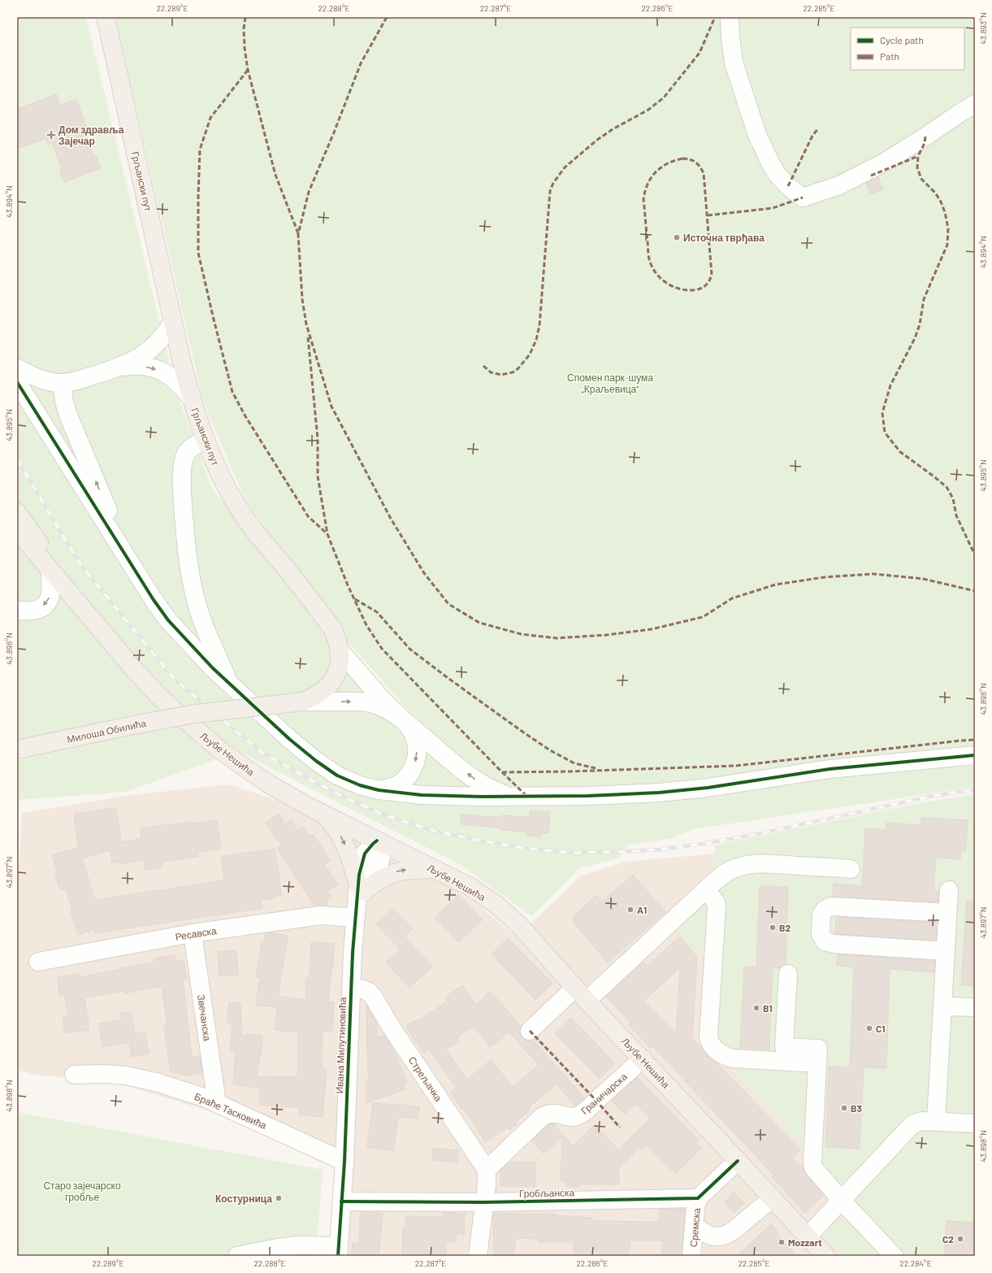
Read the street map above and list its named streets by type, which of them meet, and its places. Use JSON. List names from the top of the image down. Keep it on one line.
{"streets":{"main road":["Грљански пут","Милоша Обилића","Љубе Нешића"],"street":["Ресавска","Звечанска","Ивана Милутиновића","Стрељачка","Граничарска","Браће Тасковића","Гробљанска","Сремска"]},"crossings":[["Грљански пут","Милоша Обилића"],["Љубе Нешића","Ивана Милутиновића"],["Љубе Нешића","Граничарска"],["Ресавска","Звечанска"],["Ресавска","Ивана Милутиновића"],["Звечанска","Браће Тасковића"],["Ивана Милутиновића","Стрељачка"],["Ивана Милутиновића","Браће Тасковића"],["Ивана Милутиновића","Гробљанска"],["Стрељачка","Граничарска"],["Гробљанска","Сремска"]],"parks":["Спомен парк-шума „Краљевица”","Старо зајечарско гробље"],"places":{"health":["Дом здравља Зајечар"],"other":["Источна тврђава","A1","B2","B1","C1","B3","Костурница","C2","Mozzart"]},"legend":["Cycle path","Path"],"coordinates":["22.289°E","22.288°E","22.287°E","22.286°E","22.285°E","43.893°N","43.894°N","43.895°N","43.896°N","43.897°N","43.898°N","22.284°E"]}
